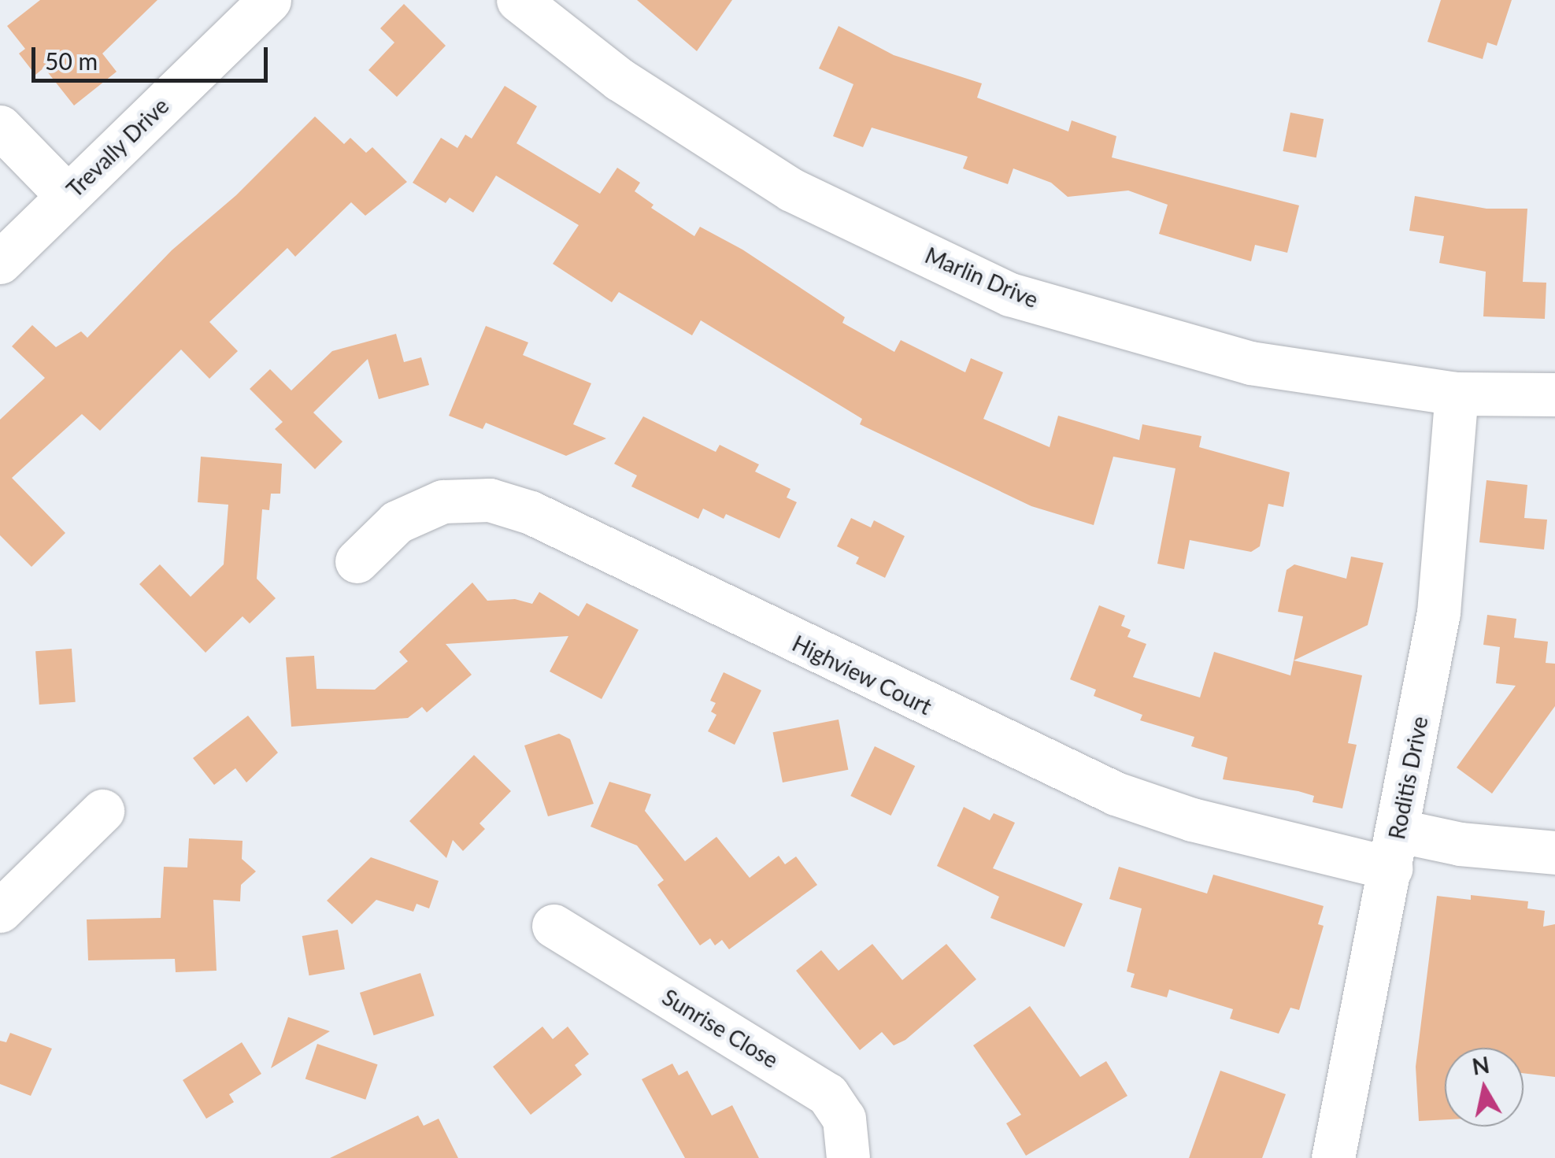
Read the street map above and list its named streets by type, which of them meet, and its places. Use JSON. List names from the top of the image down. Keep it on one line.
{"streets":{"street":["Trevally Drive","Marlin Drive","Highview Court","Roditis Drive","Sunrise Close"]},"crossings":[["Marlin Drive","Roditis Drive"],["Highview Court","Roditis Drive"]],"scale_bar":"50 m","north":"top"}
